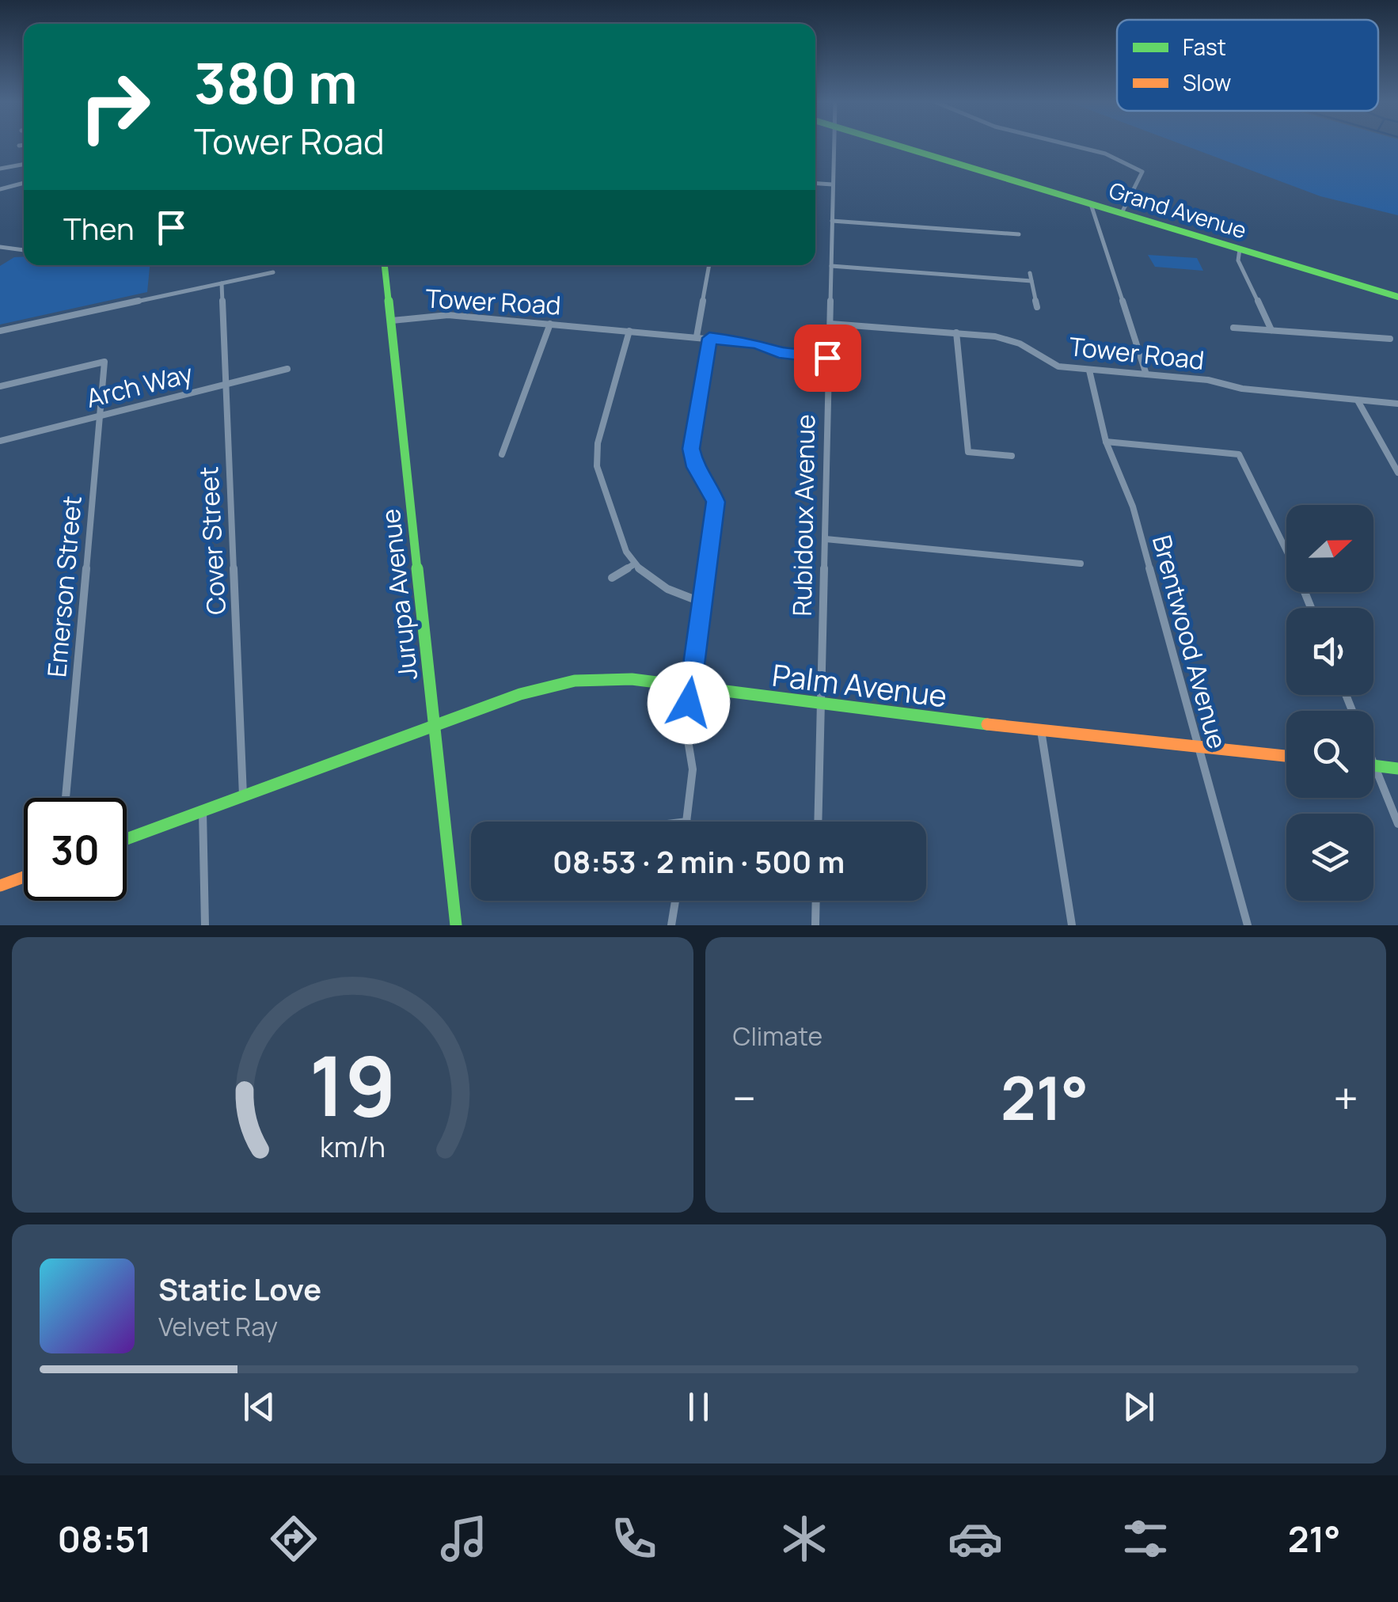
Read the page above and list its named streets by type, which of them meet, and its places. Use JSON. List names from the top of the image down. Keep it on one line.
{"streets":{"street":["Grand Avenue","Tower Road","Arch Way","Rubidoux Avenue","Cover Street","Emerson Street","Jurupa Avenue","Brentwood Avenue","Palm Avenue"]},"crossings":[["Tower Road","Rubidoux Avenue"],["Tower Road","Jurupa Avenue"],["Tower Road","Brentwood Avenue"],["Arch Way","Cover Street"],["Arch Way","Emerson Street"],["Rubidoux Avenue","Palm Avenue"],["Cover Street","Palm Avenue"],["Jurupa Avenue","Palm Avenue"],["Brentwood Avenue","Palm Avenue"]],"legend":["Fast","Slow"],"north":"right","page":{"turn":["380 m","Tower Road"],"then":"Then","limit":"30","trip":"08:53 · 2 min · 500 m","tile":"Climate","heat":["−","21°","+"],"song":["Static Love","Velvet Ray"],"tabs":["08:51","21°"],"gauge":["19","km/h"]}}
